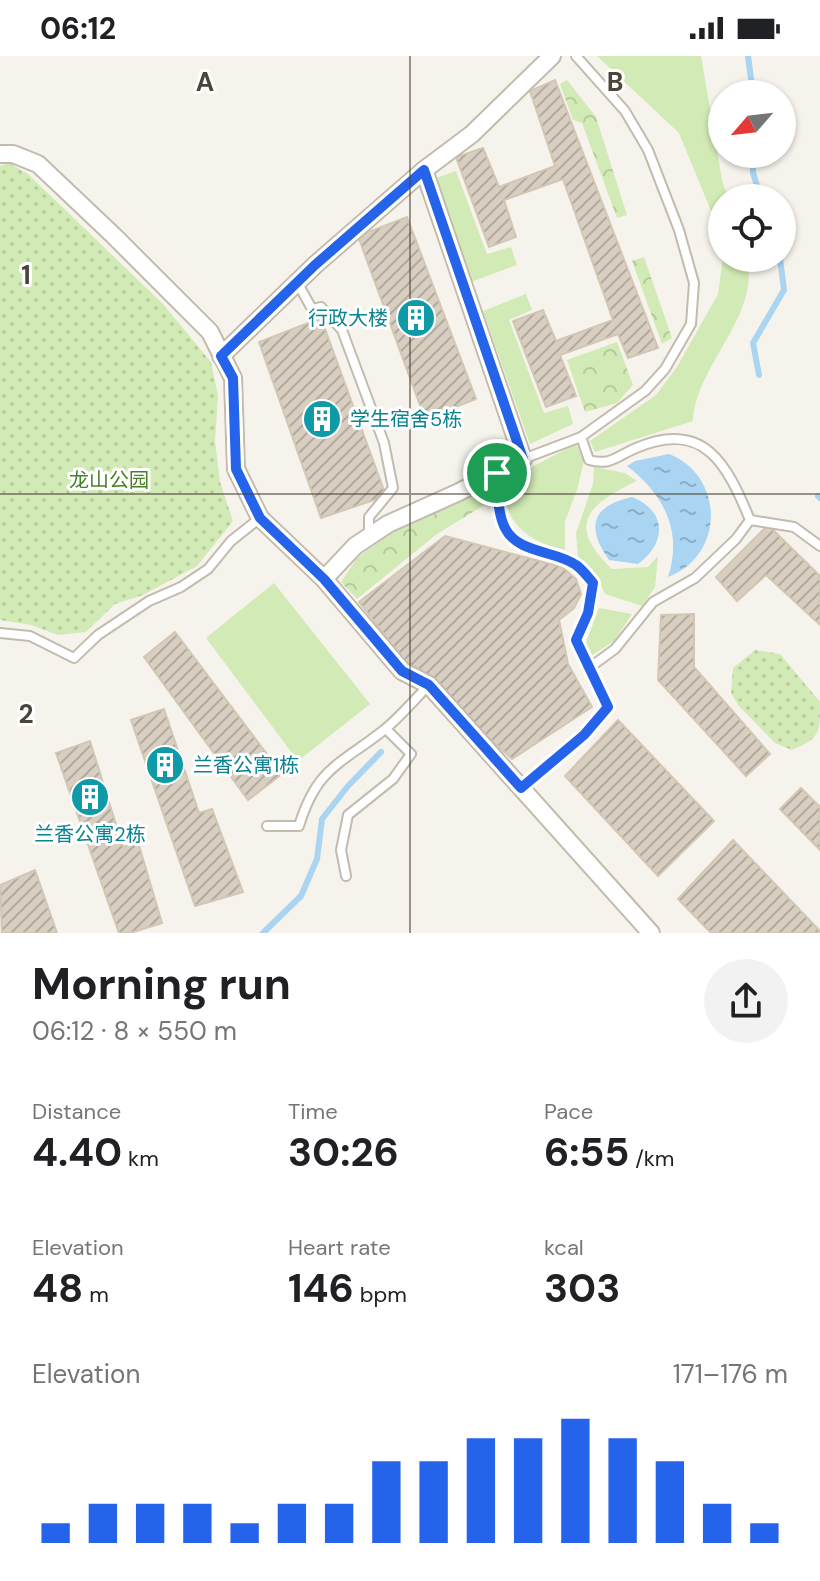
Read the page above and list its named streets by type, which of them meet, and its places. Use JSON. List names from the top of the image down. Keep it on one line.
{"parks":["龙山公园"],"places":{"building":["行政大楼","学生宿舍5栋","兰香公寓1栋","兰香公寓2栋"]},"north":"bottom left","page":{"status":"06:12","heading":["Morning run","06:12 · 8 × 550 m"],"stats":[["Distance","4.40 km"],["Time","30:26"],["Pace","6:55 /km"],["Elevation","48 m"],["Heart rate","146 bpm"],["kcal","303"]],"chart":["Elevation","171–176 m"]},"grid":{"columns":["A","B"],"rows":["1","2"]}}
